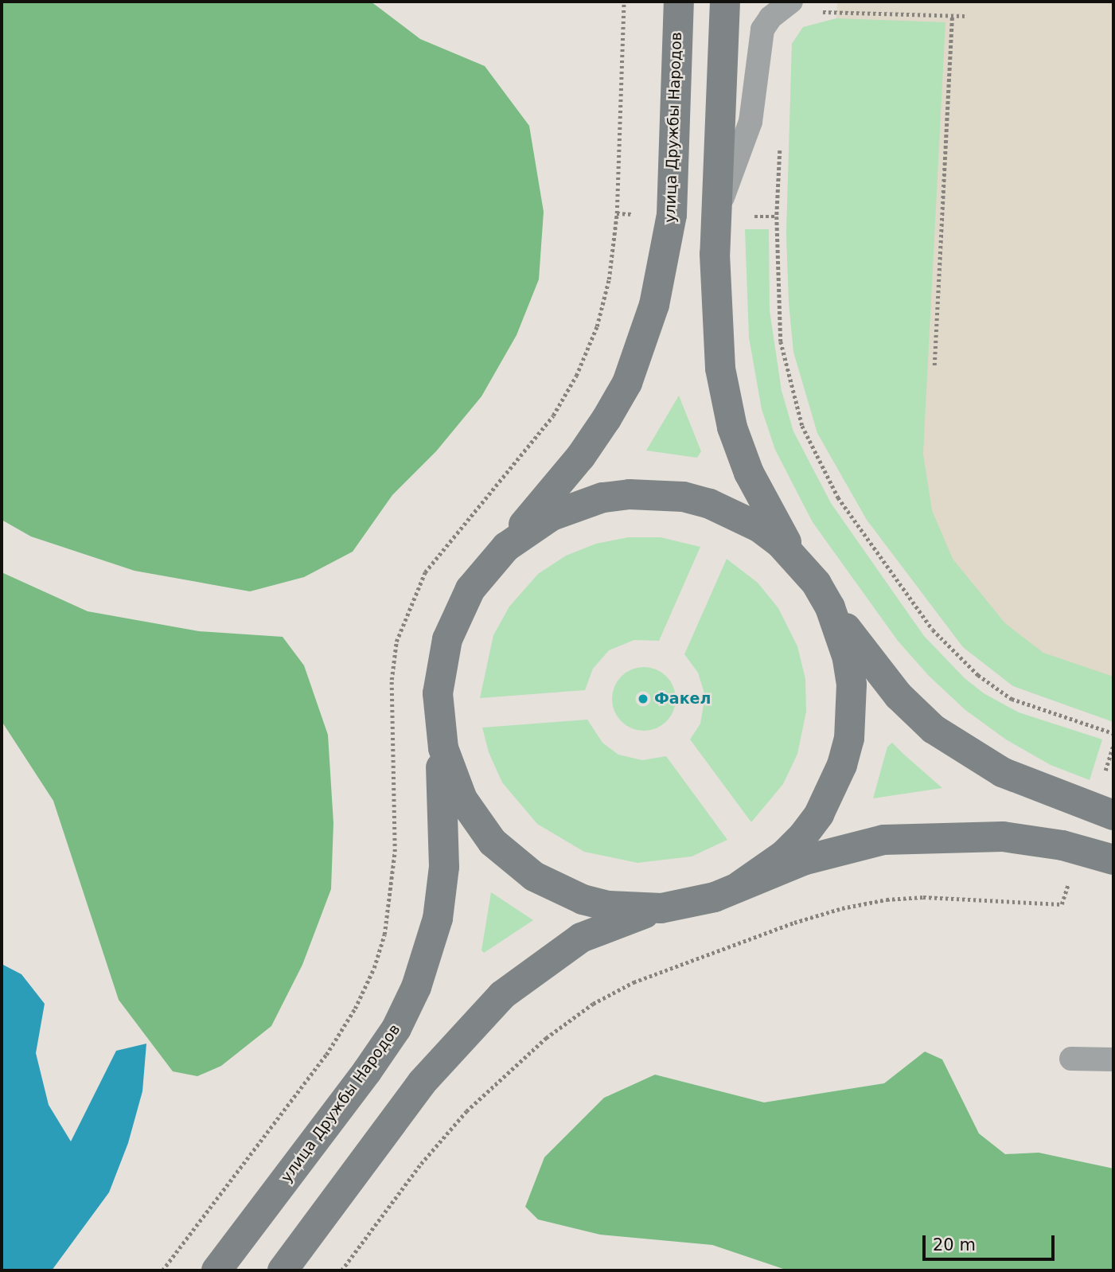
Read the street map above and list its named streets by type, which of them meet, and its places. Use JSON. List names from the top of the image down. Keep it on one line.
{"streets":{"main road":["улица Дружбы Народов"]},"places":["Факел"],"scale_bar":"20 m"}
